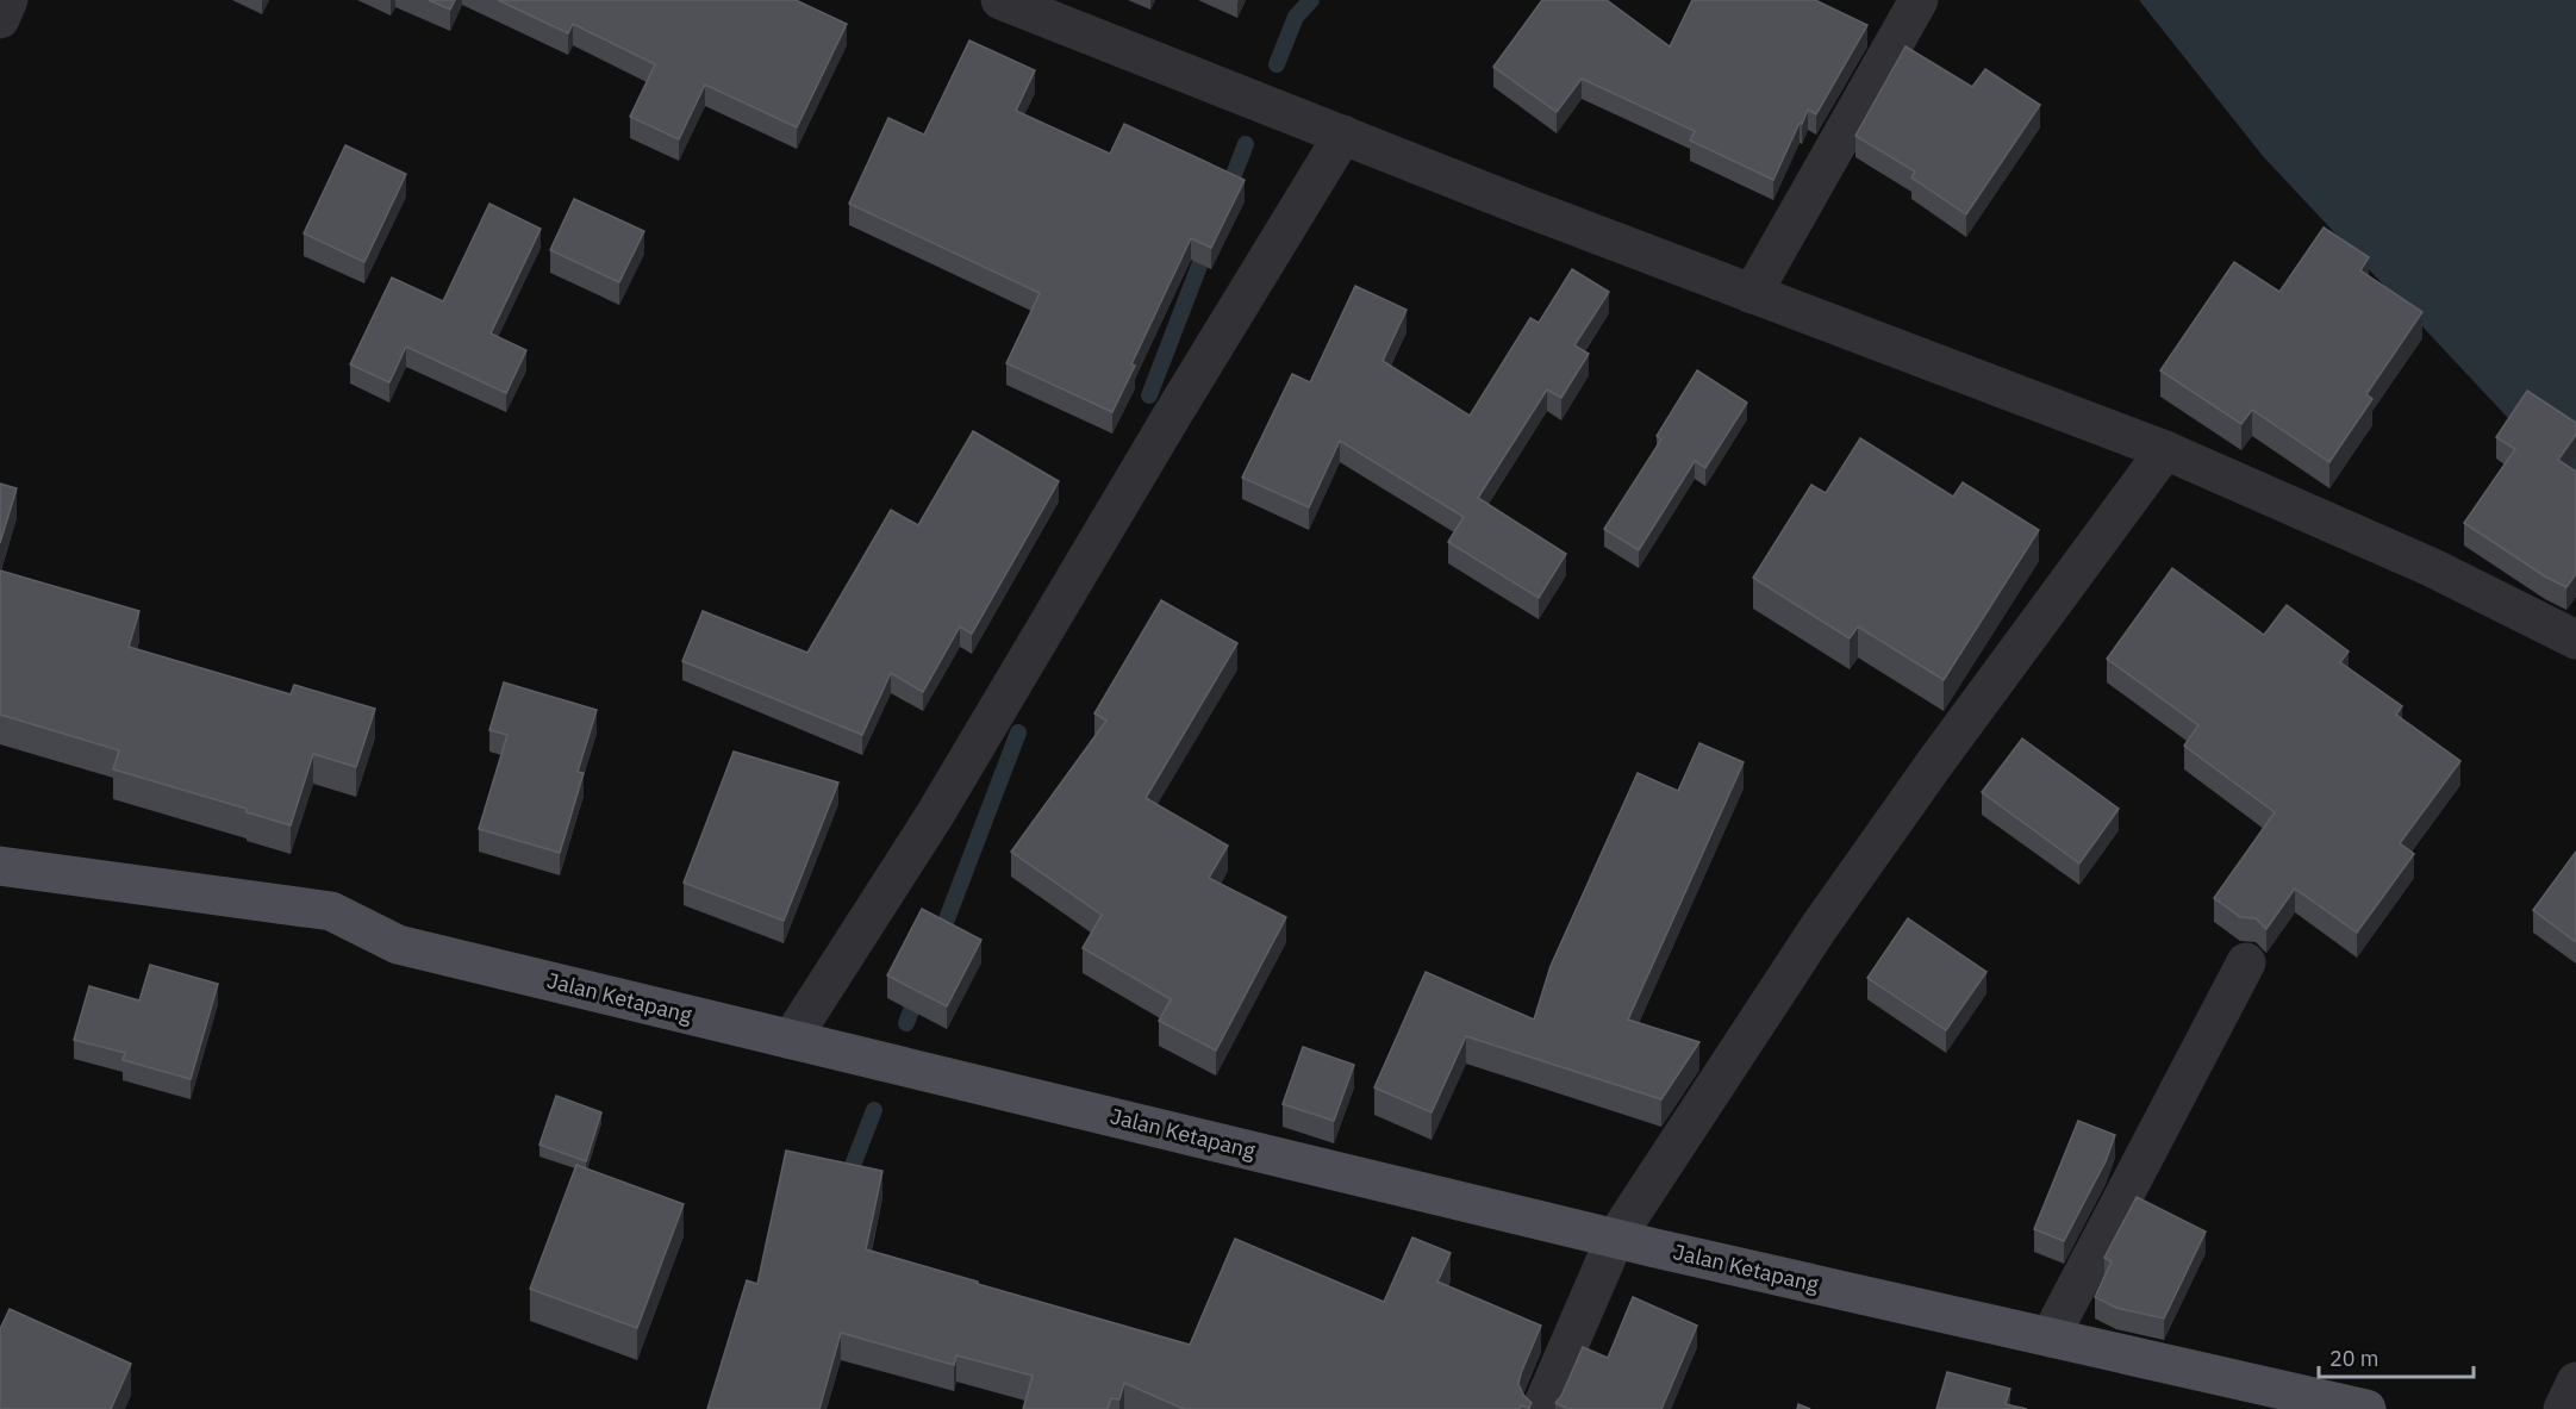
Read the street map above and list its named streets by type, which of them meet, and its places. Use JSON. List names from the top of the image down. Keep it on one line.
{"streets":{"main road":["Jalan Ketapang"]},"scale_bar":"20 m"}
